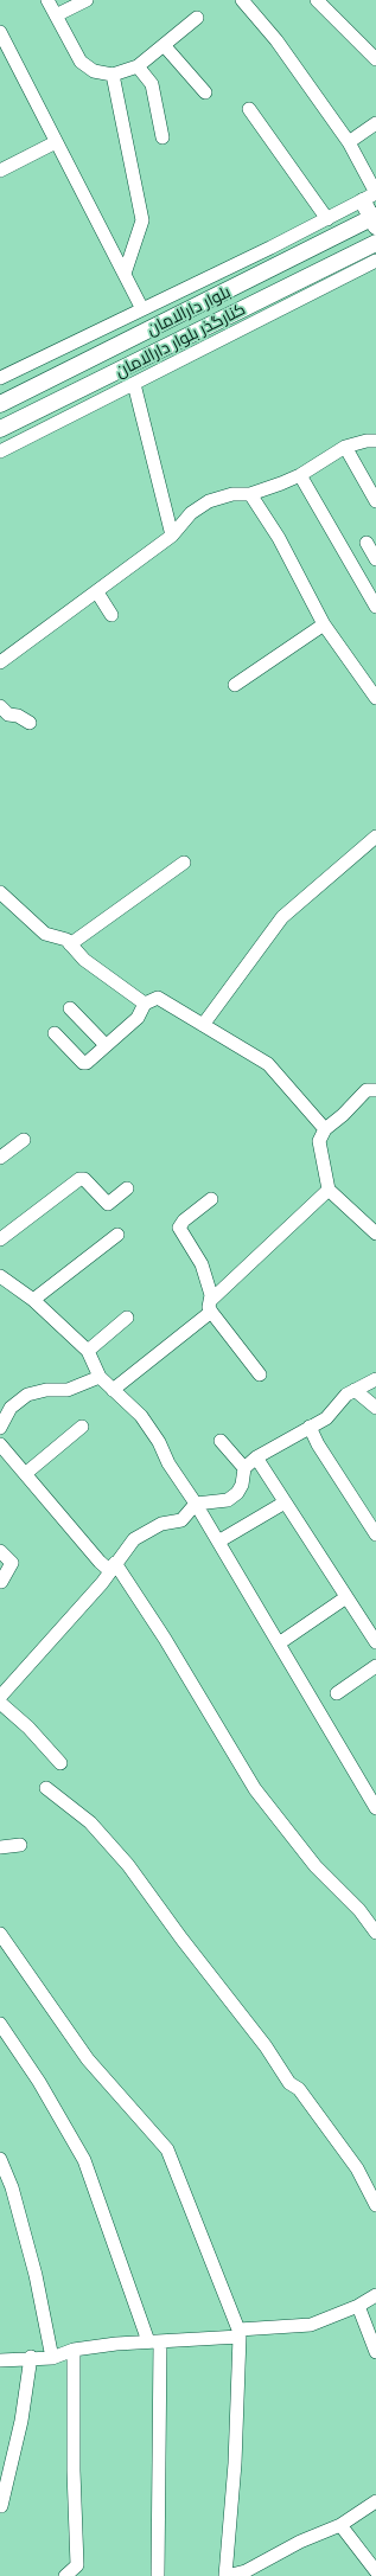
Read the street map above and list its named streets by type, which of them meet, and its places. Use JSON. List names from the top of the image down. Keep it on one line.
{"streets":{"main road":["بلوار دارالامان"],"street":["کنارگذر بلوار دارالامان"]}}
